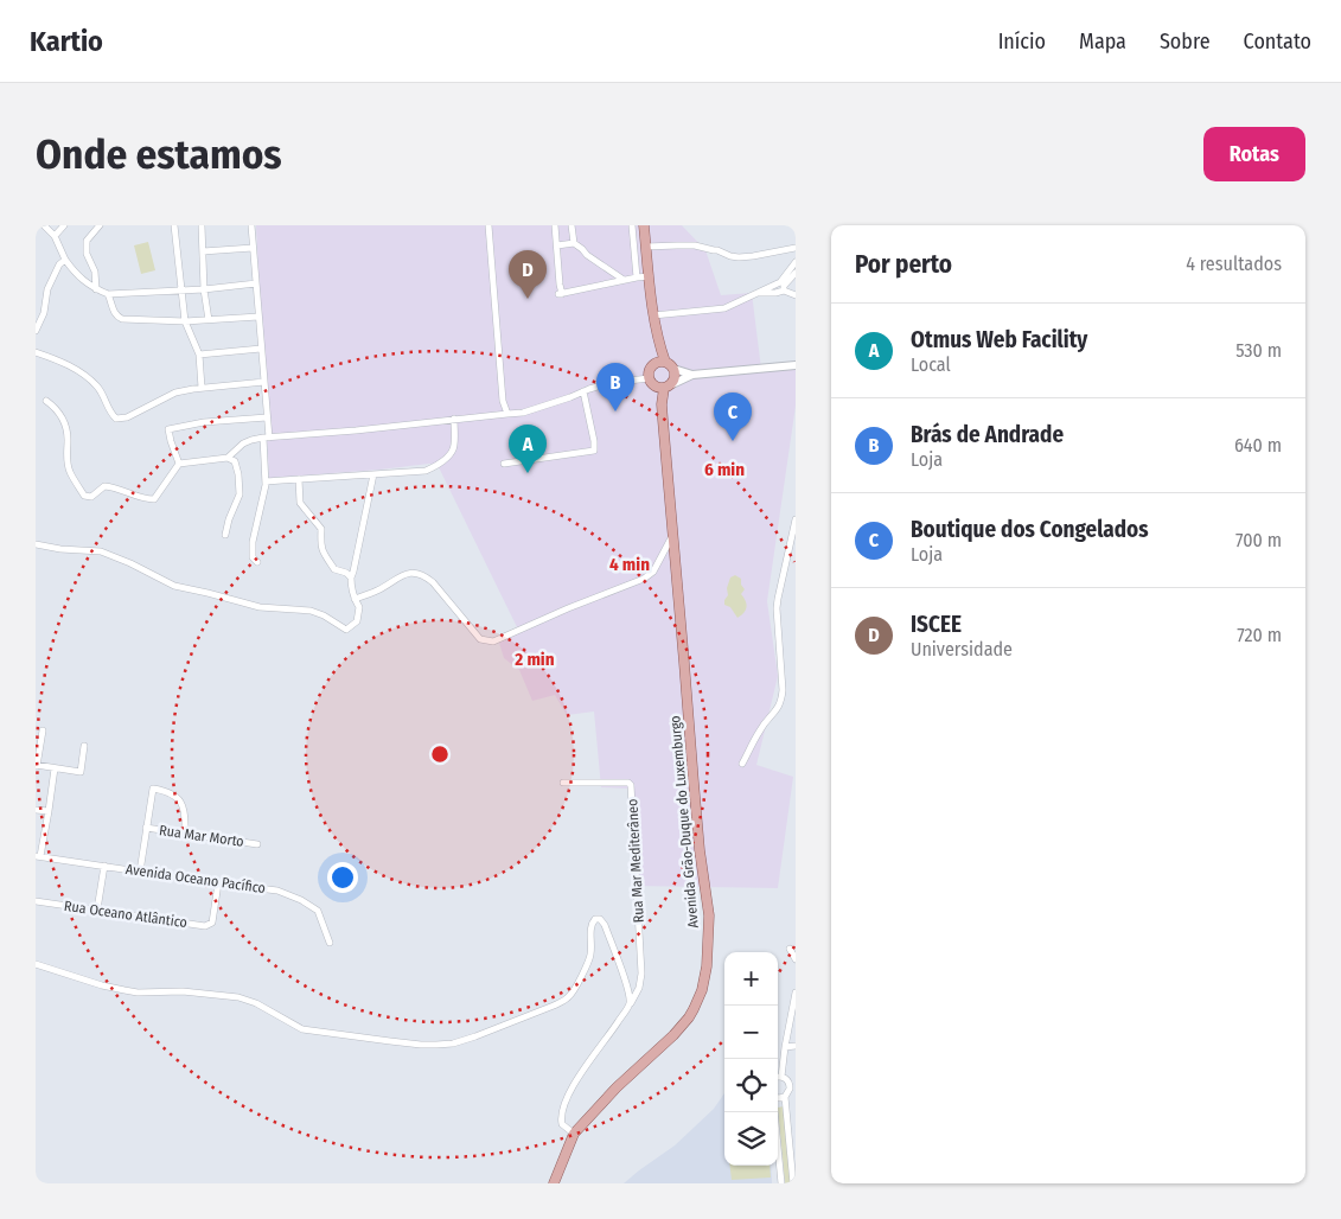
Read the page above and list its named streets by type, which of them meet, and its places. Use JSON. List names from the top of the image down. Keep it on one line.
{"streets":{"main road":["Avenida Grão-Duque do Luxemburgo"],"street":["Rua Mar Morto","Rua Mar Mediterâneo","Avenida Oceano Pacífico","Rua Oceano Atlântico"]},"crossings":[["Avenida Oceano Pacífico","Rua Oceano Atlântico"]],"page":{"header":"Kartio","nav":["Início","Mapa","Sobre","Contato"],"buttons":"Rotas","title":"Onde estamos","heading":["Por perto","4 resultados"],"pins":["D","B","C","A"],"list":[{"mark":"A","name":"Otmus Web Facility","note":"Local","value":"530 m"},{"mark":"B","name":"Brás de Andrade","note":"Loja","value":"640 m"},{"mark":"C","name":"Boutique dos Congelados","note":"Loja","value":"700 m"},{"mark":"D","name":"ISCEE","note":"Universidade","value":"720 m"}],"map_buttons":["+","−"]},"rings":["6 min","4 min","2 min"]}
